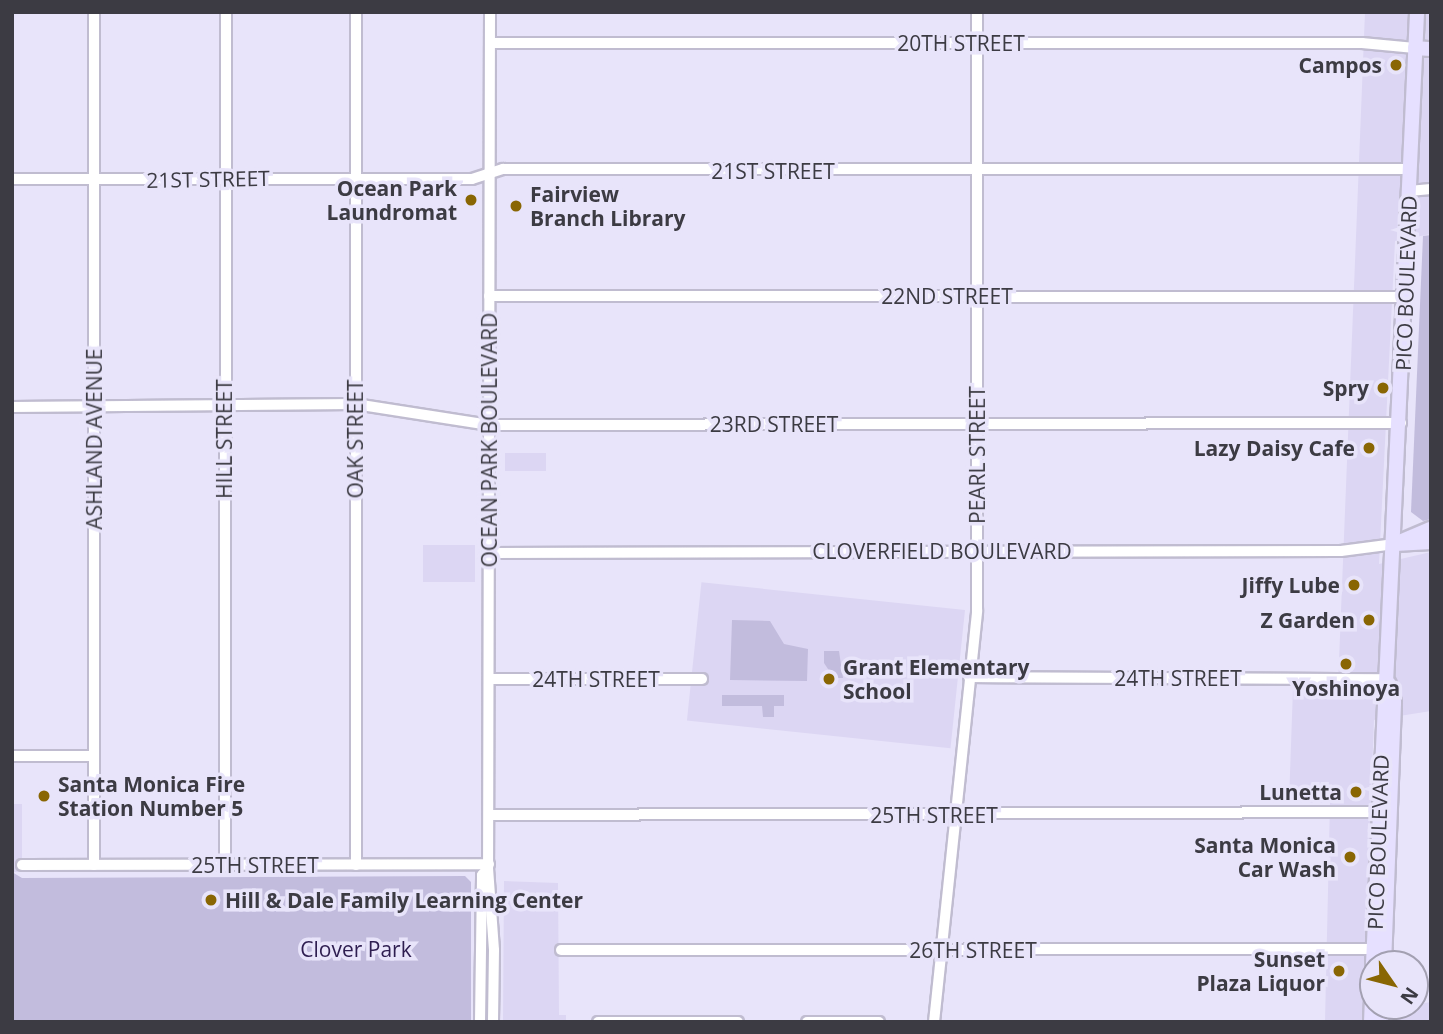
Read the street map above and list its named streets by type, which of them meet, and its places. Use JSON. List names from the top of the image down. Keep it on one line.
{"streets":{"main road":["20TH STREET","PICO BOULEVARD","CLOVERFIELD BOULEVARD"],"street":["21ST STREET","22ND STREET","23RD STREET","ASHLAND AVENUE","HILL STREET","OAK STREET","OCEAN PARK BOULEVARD","PEARL STREET","24TH STREET","25TH STREET","26TH STREET"]},"crossings":[["20TH STREET","PICO BOULEVARD"],["20TH STREET","OCEAN PARK BOULEVARD"],["20TH STREET","PEARL STREET"],["21ST STREET","PICO BOULEVARD"],["21ST STREET","ASHLAND AVENUE"],["21ST STREET","HILL STREET"],["21ST STREET","OAK STREET"],["21ST STREET","OCEAN PARK BOULEVARD"],["21ST STREET","PEARL STREET"],["PICO BOULEVARD","22ND STREET"],["PICO BOULEVARD","23RD STREET"],["PICO BOULEVARD","CLOVERFIELD BOULEVARD"],["PICO BOULEVARD","24TH STREET"],["PICO BOULEVARD","25TH STREET"],["22ND STREET","OCEAN PARK BOULEVARD"],["22ND STREET","PEARL STREET"],["23RD STREET","ASHLAND AVENUE"],["23RD STREET","HILL STREET"],["23RD STREET","OAK STREET"],["23RD STREET","OCEAN PARK BOULEVARD"],["23RD STREET","PEARL STREET"],["ASHLAND AVENUE","25TH STREET"],["HILL STREET","25TH STREET"],["OAK STREET","25TH STREET"],["OCEAN PARK BOULEVARD","CLOVERFIELD BOULEVARD"],["OCEAN PARK BOULEVARD","24TH STREET"],["OCEAN PARK BOULEVARD","25TH STREET"],["PEARL STREET","CLOVERFIELD BOULEVARD"],["PEARL STREET","24TH STREET"],["PEARL STREET","25TH STREET"],["PEARL STREET","26TH STREET"]],"parks":["Clover Park"],"places":["Campos","Ocean Park Laundromat","Fairview Branch Library","Spry","Lazy Daisy Cafe","Jiffy Lube","Z Garden","Yoshinoya","Grant Elementary School","Lunetta","Santa Monica Fire Station Number 5","Santa Monica Car Wash","Hill & Dale Family Learning Center","Sunset Plaza Liquor"],"north":"bottom right"}
